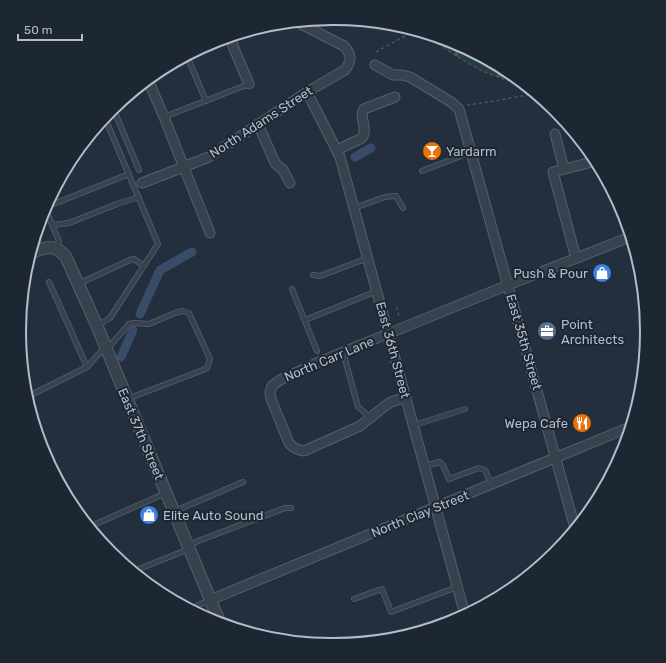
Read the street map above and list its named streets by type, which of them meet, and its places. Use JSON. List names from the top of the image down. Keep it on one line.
{"streets":{"street":["North Adams Street","East 35th Street","East 36th Street","North Carr Lane","East 37th Street","North Clay Street"]},"crossings":[["North Adams Street","East 36th Street"],["East 35th Street","North Carr Lane"],["East 35th Street","North Clay Street"],["East 36th Street","North Carr Lane"],["East 36th Street","North Clay Street"],["East 37th Street","North Clay Street"]],"places":{"bar":["Yardarm"],"shop":["Push & Pour","Elite Auto Sound"],"office":["Point Architects"],"restaurant":["Wepa Cafe"]},"scale_bar":"50 m"}
